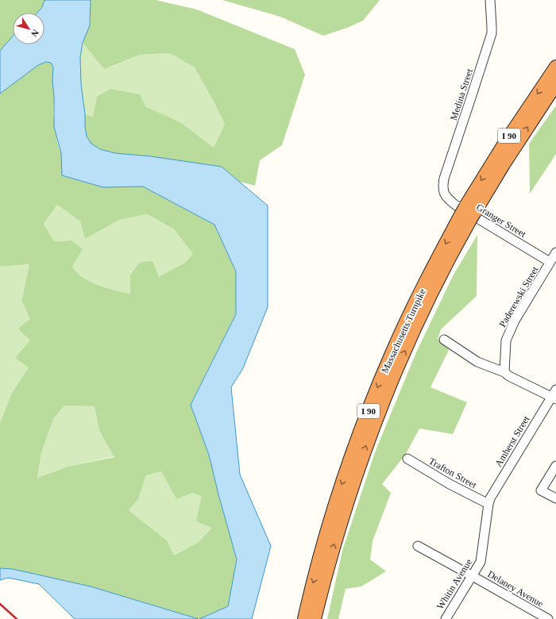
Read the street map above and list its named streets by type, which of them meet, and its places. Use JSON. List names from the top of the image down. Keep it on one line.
{"streets":{"highway":["I 90","Massachusetts Turnpike"],"street":["Medina Street","Granger Street","Paderewski Street","Amherst Street","Trafton Street","Whitin Avenue","Delaney Avenue"]},"crossings":[["Medina Street","Granger Street"],["Granger Street","Paderewski Street"],["Amherst Street","Trafton Street"],["Amherst Street","Whitin Avenue"],["Trafton Street","Whitin Avenue"],["Whitin Avenue","Delaney Avenue"]],"north":"bottom right"}
